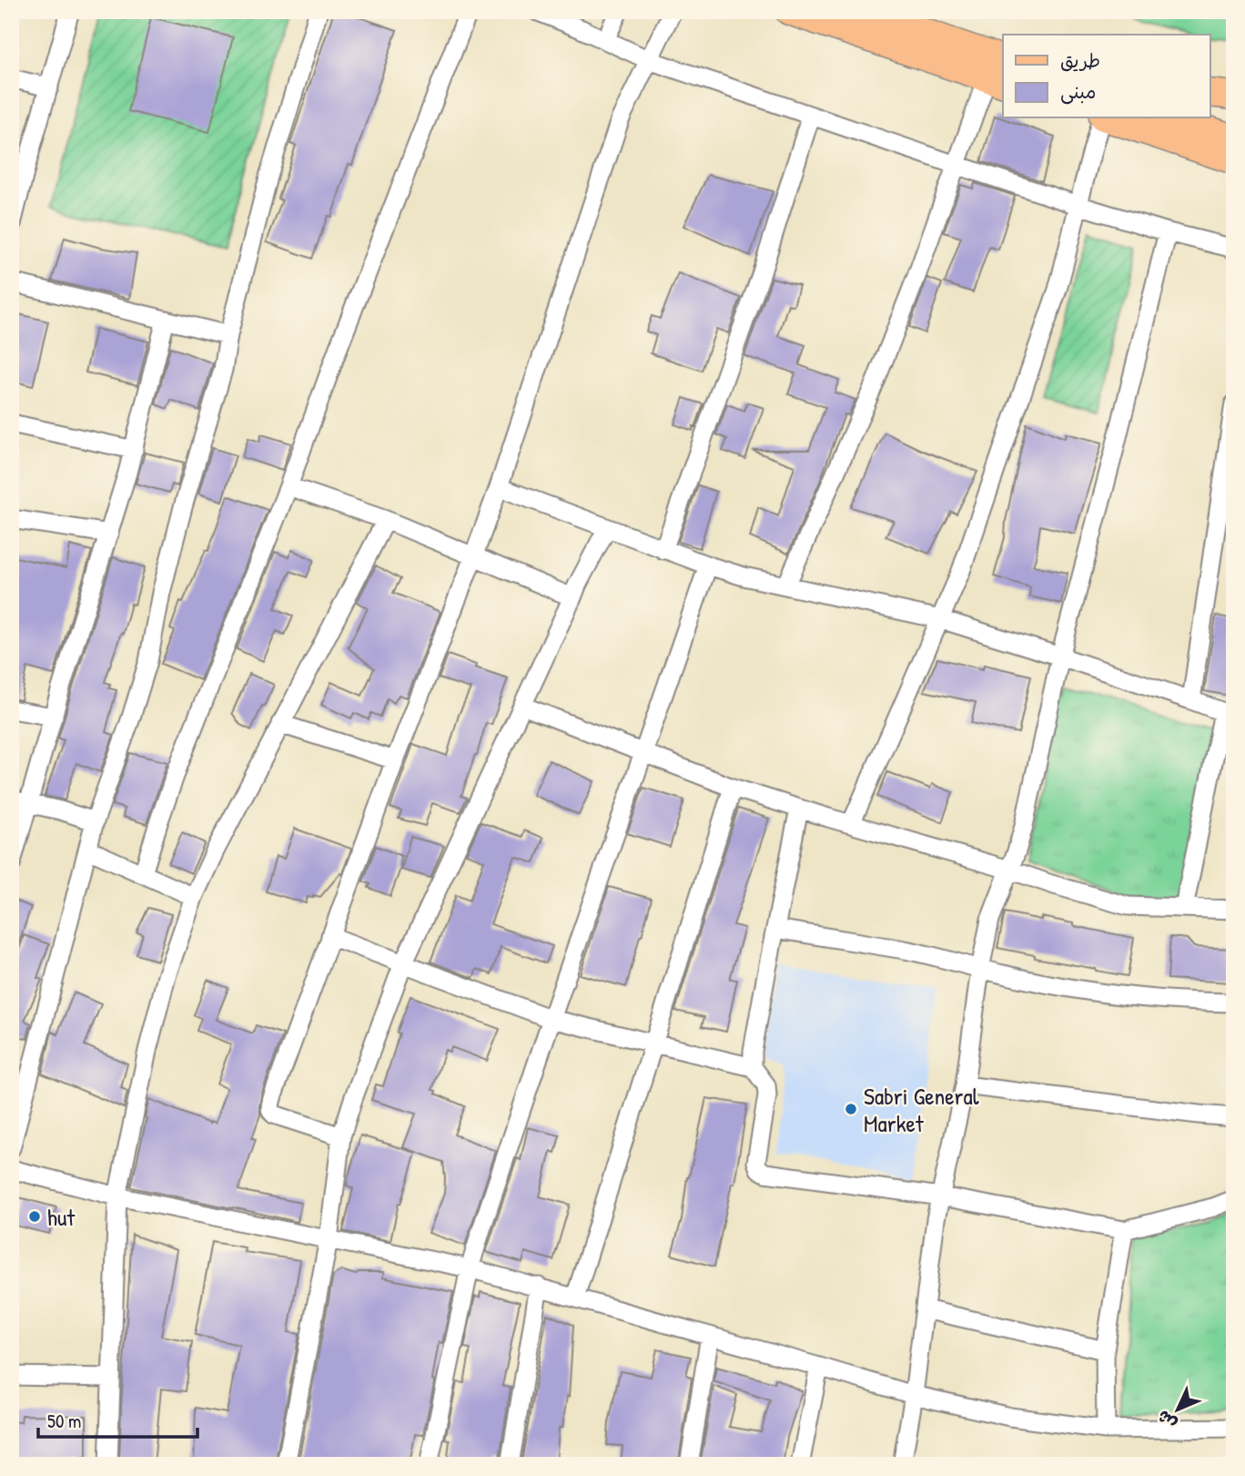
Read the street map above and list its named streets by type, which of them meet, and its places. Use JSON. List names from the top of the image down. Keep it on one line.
{"places":["Sabri General Market","hut"],"legend":["طريق","مبنى"],"scale_bar":"50 m","north":"bottom left"}
